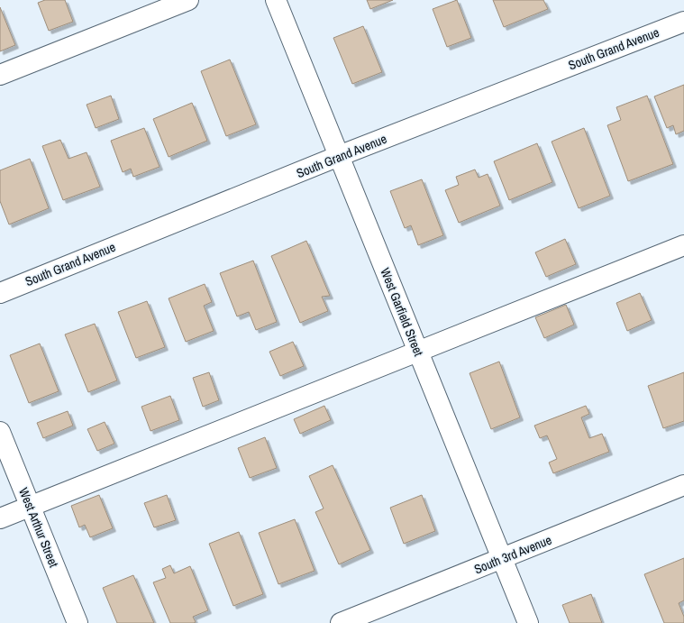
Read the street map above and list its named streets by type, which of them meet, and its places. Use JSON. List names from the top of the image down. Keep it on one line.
{"streets":{"street":["South Grand Avenue","West Garfield Street","West Arthur Street","South 3rd Avenue"]},"crossings":[["South Grand Avenue","West Garfield Street"],["West Garfield Street","South 3rd Avenue"]]}
